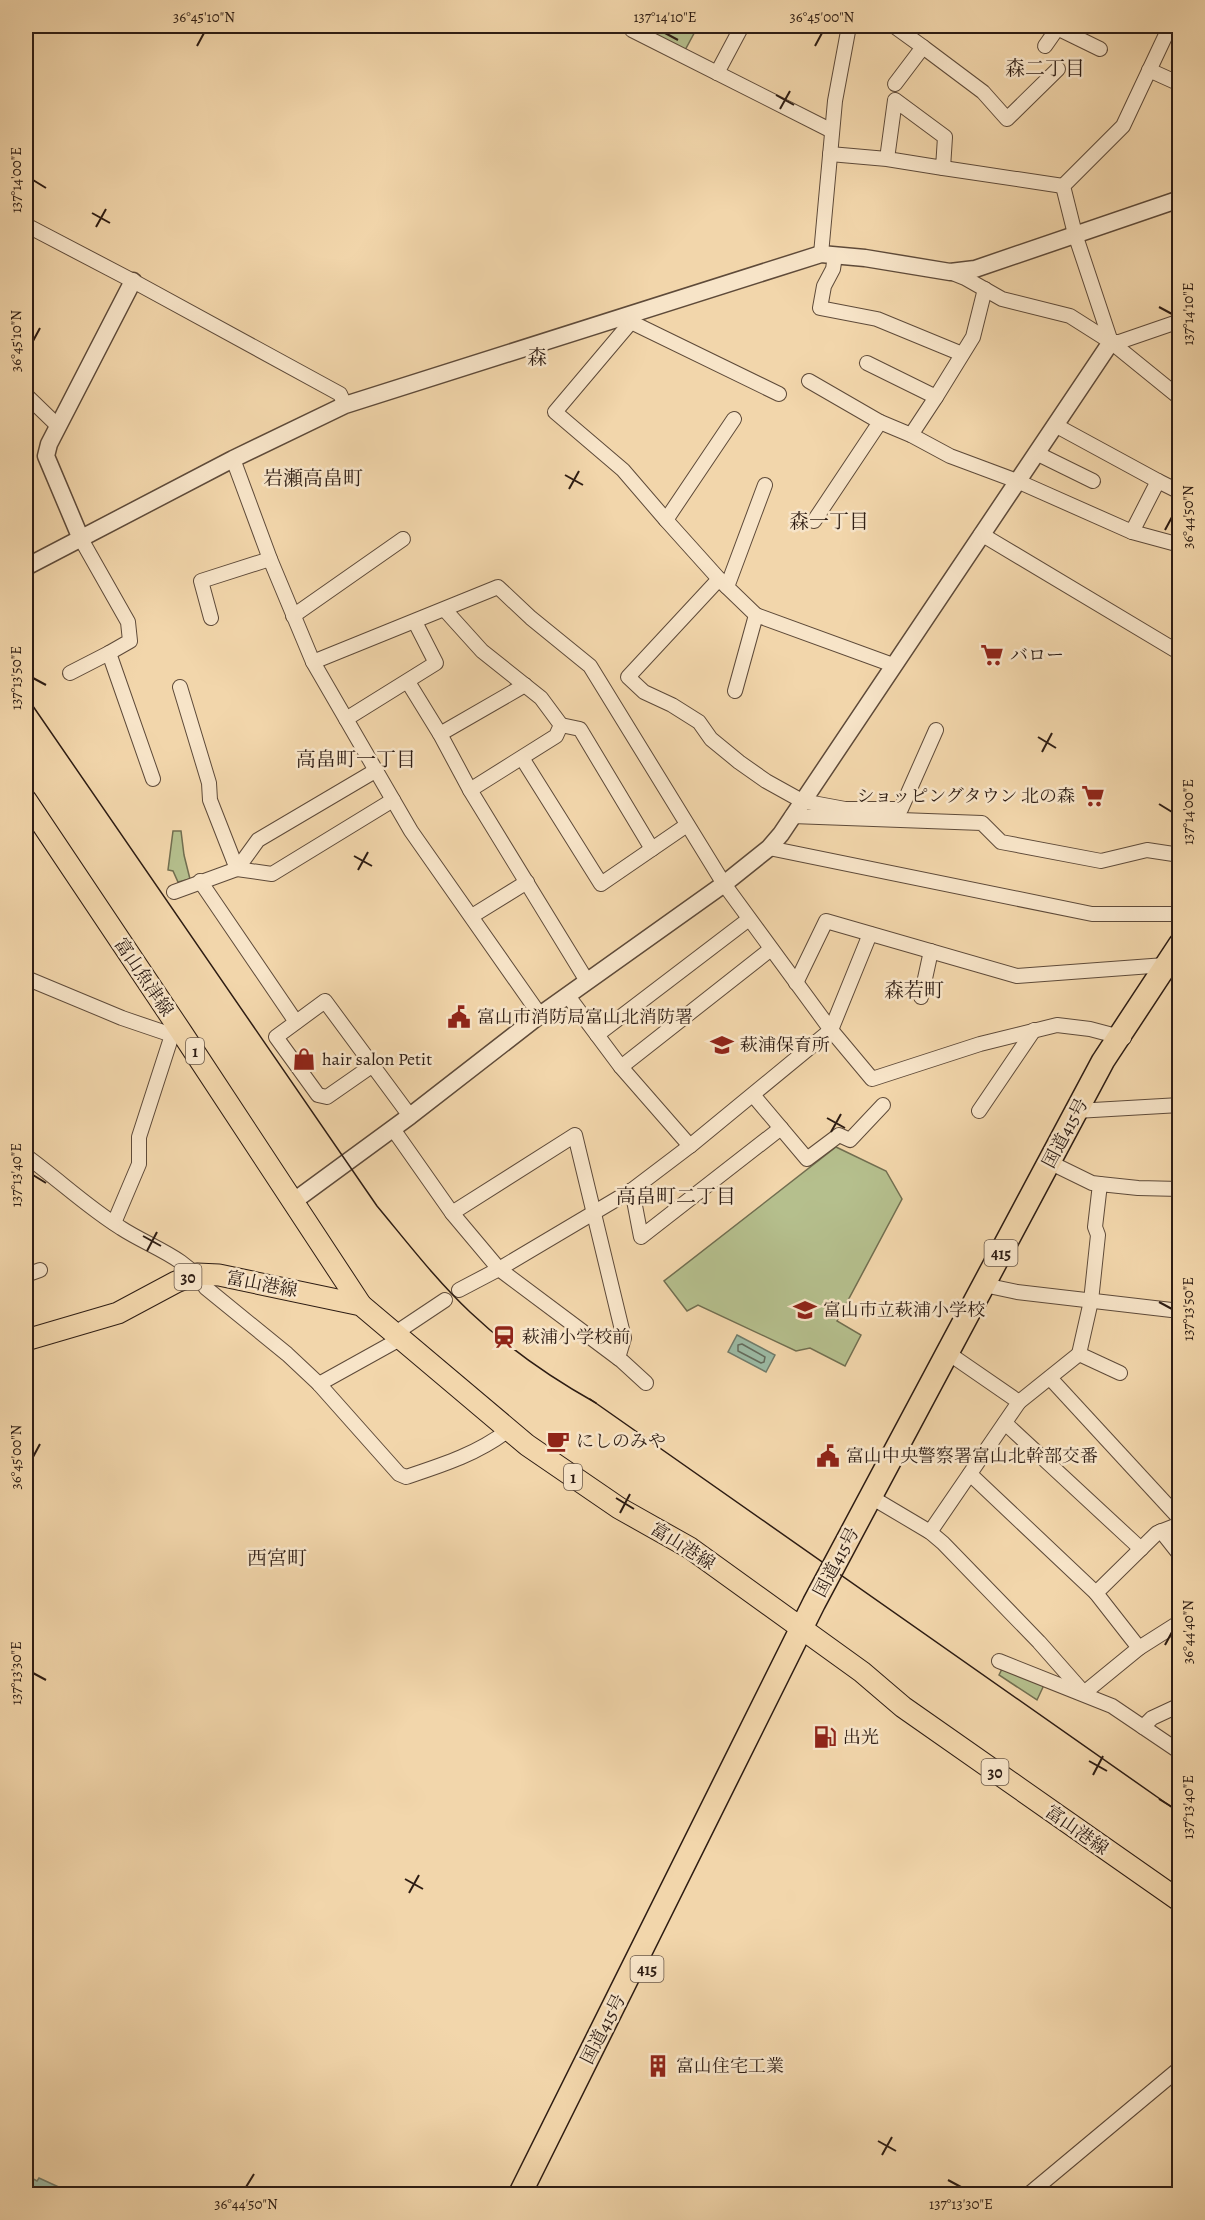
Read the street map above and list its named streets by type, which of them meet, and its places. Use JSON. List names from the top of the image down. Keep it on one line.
{"streets":{"highway":["国道415号","415"],"main road":["富山魚津線","1","30","富山港線"]},"crossings":[["富山魚津線","富山港線"],["国道415号","富山港線"]],"districts":["森二丁目","森","岩瀬高畠町","森一丁目","高畠町一丁目","森若町","高畠町二丁目","西宮町"],"places":{"supermarket":["バロー","ショッピングタウン 北の森"],"public building":["富山市消防局富山北消防署","富山中央警察署富山北幹部交番"],"school or university":["萩浦保育所","富山市立萩浦小学校"],"shop":["hair salon Petit"],"station":["萩浦小学校前"],"cafe":["にしのみや"],"fuel station":["出光"],"building":["富山住宅工業"]},"coordinates":["36°45'10\"N","137°14'10\"E","36°45'00\"N","137°14'00\"E","36°44'50\"N","137°13'50\"E","137°13'40\"E","36°44'40\"N","137°13'30\"E"]}
